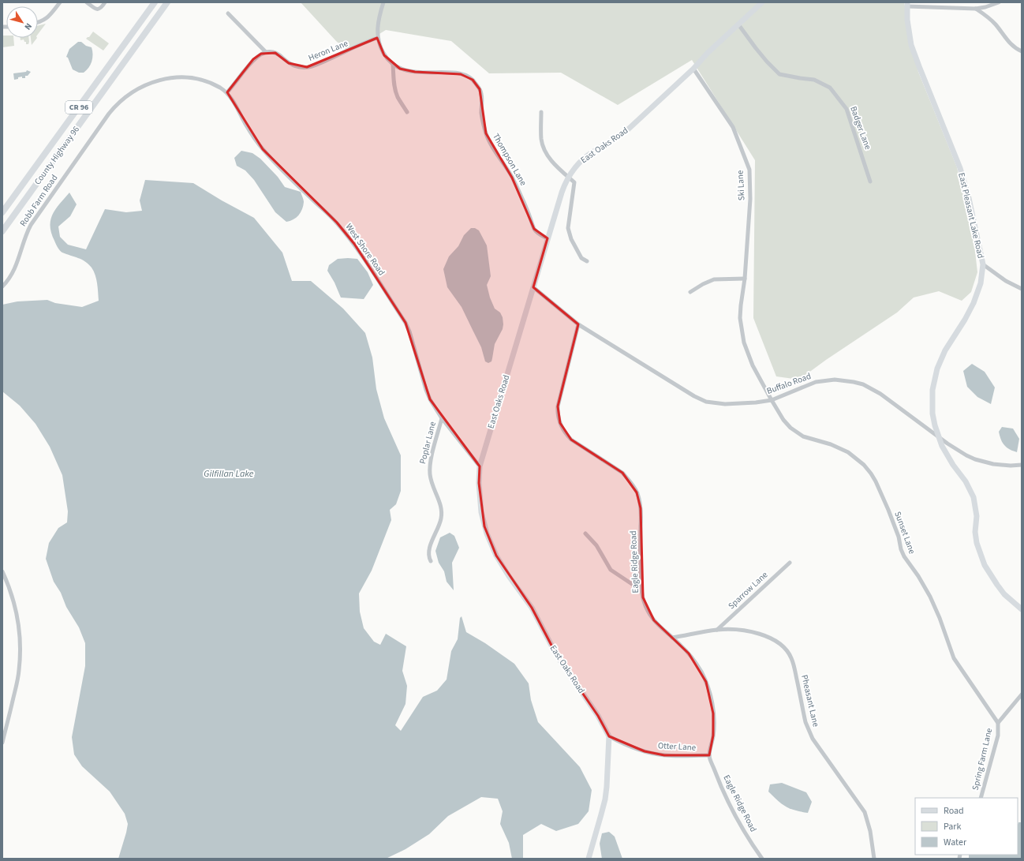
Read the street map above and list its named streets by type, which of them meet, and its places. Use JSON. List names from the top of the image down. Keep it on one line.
{"streets":{"main road":["CR 96","County Highway 96"],"street":["Heron Lane","Badger Lane","East Oaks Road","Thompson Lane","Ski Lane","Robb Farm Road","East Pleasant Lake Road","West Shore Road","Buffalo Road","Poplar Lane","Sunset Lane","Eagle Ridge Road","Sparrow Lane","Pheasant Lane","Otter Lane","Spring Farm Lane"]},"crossings":[["Heron Lane","Thompson Lane"],["Badger Lane","East Oaks Road"],["East Oaks Road","Thompson Lane"],["East Oaks Road","Ski Lane"],["East Oaks Road","West Shore Road"],["East Oaks Road","Buffalo Road"],["East Oaks Road","Otter Lane"],["Ski Lane","Buffalo Road"],["Ski Lane","Sunset Lane"],["Robb Farm Road","West Shore Road"],["East Pleasant Lake Road","Buffalo Road"],["West Shore Road","Poplar Lane"],["Buffalo Road","Sunset Lane"],["Buffalo Road","Eagle Ridge Road"],["Sunset Lane","Spring Farm Lane"],["Eagle Ridge Road","Pheasant Lane"],["Eagle Ridge Road","Otter Lane"],["Sparrow Lane","Pheasant Lane"]],"water":["Gilfillan Lake"],"legend":["Road","Park","Water"],"north":"bottom right"}
